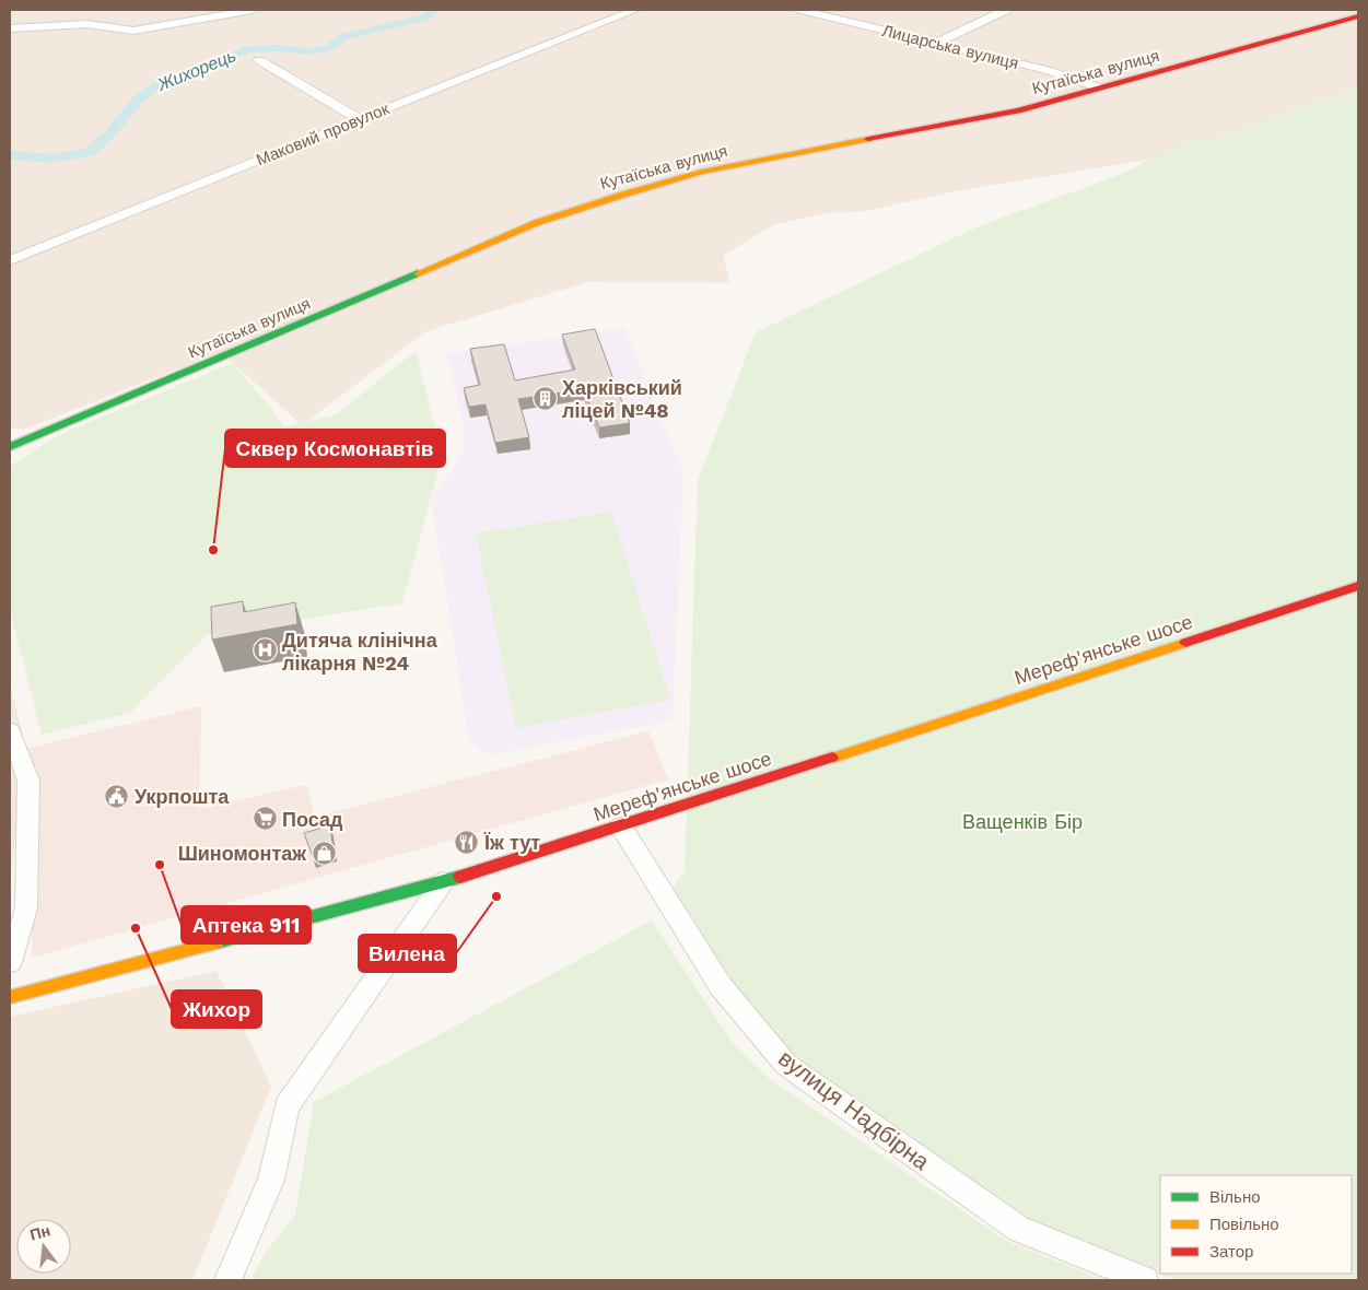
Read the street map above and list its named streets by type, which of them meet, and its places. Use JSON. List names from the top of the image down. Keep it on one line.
{"streets":{"main road":["Кутаїська вулиця","Мереф'янське шосе"],"street":["Лицарська вулиця","Маковий провулок","вулиця Надбірна"]},"crossings":[["Лицарська вулиця","Кутаїська вулиця"],["Мереф'янське шосе","вулиця Надбірна"]],"water":["Жихорець"],"parks":["Ващенків Бір"],"places":{"building":["Харківський ліцей №48"],"other":["Сквер Космонавтів","Аптека 911","Вилена","Жихор"],"hospital":["Дитяча клінічна лікарня №24"],"public building":["Укрпошта"],"supermarket":["Посад"],"restaurant":["Їж тут"],"shop":["Шиномонтаж"]},"legend":["Вільно","Повільно","Затор"],"north":"top"}
